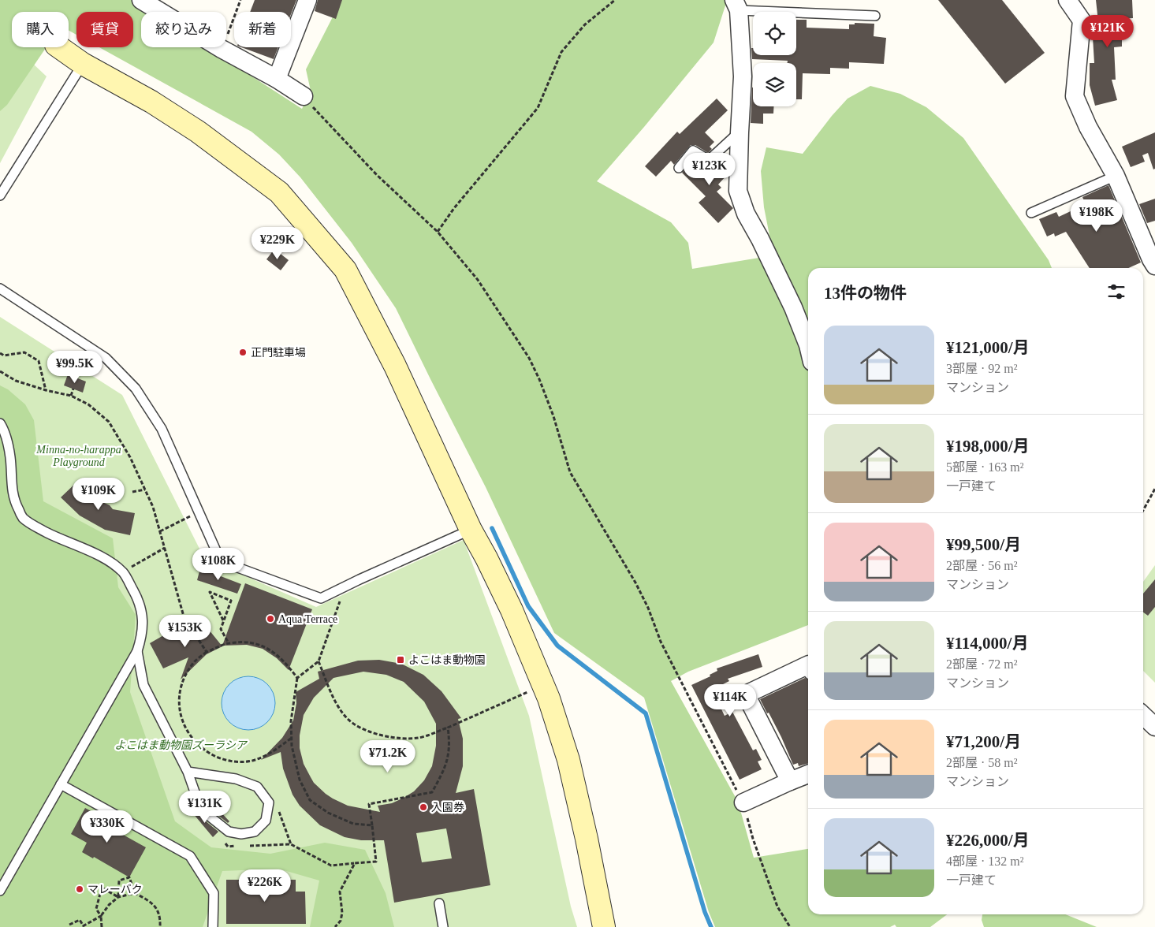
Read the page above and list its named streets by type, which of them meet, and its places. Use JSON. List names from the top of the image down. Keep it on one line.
{"parks":["Minna-no-harappa Playground","よこはま動物園ズーラシア"],"places":{"other":["正門駐車場","Aqua Terrace","入園券","マレーバク"],"transit":["よこはま動物園"]},"page":{"chip":["購入","賃貸","絞り込み","新着"],"price":["¥121K","¥123K","¥198K","¥229K","¥99.5K","¥109K","¥108K","¥153K","¥114K","¥71.2K","¥131K","¥330K","¥226K"],"heading":"13件の物件","list":[{"name":"¥121,000/月","note":"3部屋 · 92 m² · マンション"},{"name":"¥198,000/月","note":"5部屋 · 163 m² · 一戸建て"},{"name":"¥99,500/月","note":"2部屋 · 56 m² · マンション"},{"name":"¥114,000/月","note":"2部屋 · 72 m² · マンション"},{"name":"¥71,200/月","note":"2部屋 · 58 m² · マンション"},{"name":"¥226,000/月","note":"4部屋 · 132 m² · 一戸建て"}]}}
